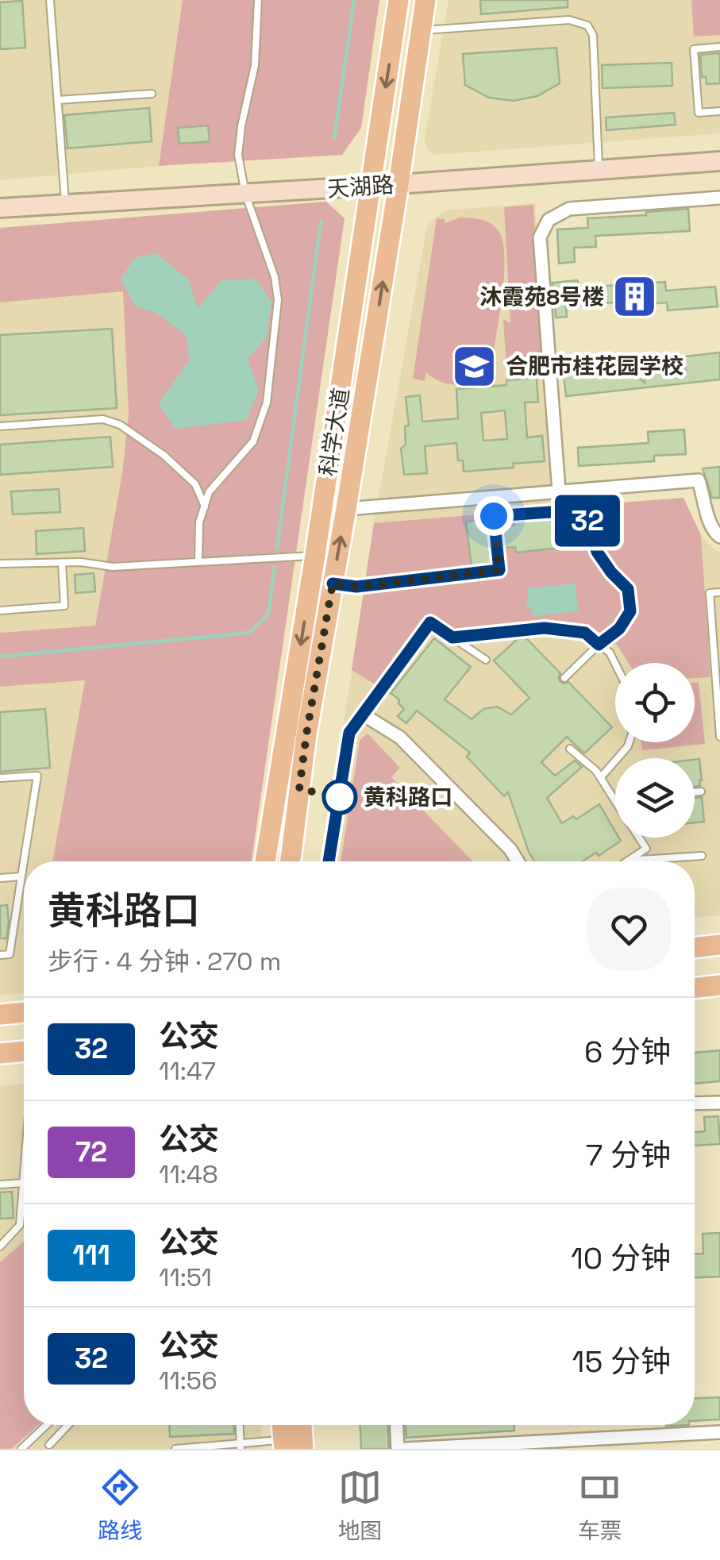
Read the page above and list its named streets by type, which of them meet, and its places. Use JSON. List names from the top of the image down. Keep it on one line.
{"streets":{"main road":["科学大道"],"street":["天湖路"]},"crossings":[["天湖路","科学大道"]],"places":{"building":["沐霞苑8号楼"],"school or university":["合肥市桂花园学校"],"other":["黄科路口"]},"lines":["bus line 32"],"page":{"on_map":"32","heading":["黄科路口","步行 · 4 分钟 · 270 m"],"list":[{"mark":"32","name":"公交","note":"11:47","value":"6 分钟"},{"mark":"72","name":"公交","note":"11:48","value":"7 分钟"},{"mark":"111","name":"公交","note":"11:51","value":"10 分钟"},{"mark":"32","name":"公交","note":"11:56","value":"15 分钟"}],"tabs":["路线","地图","车票"]}}
